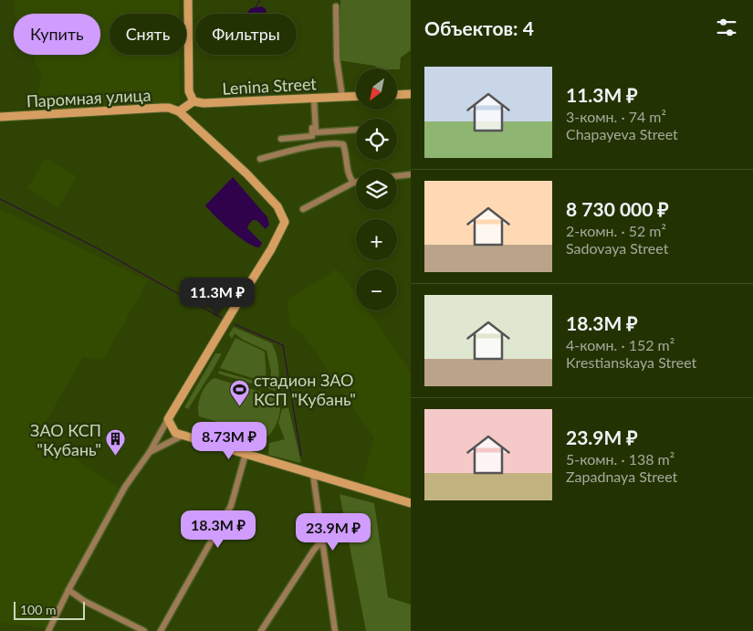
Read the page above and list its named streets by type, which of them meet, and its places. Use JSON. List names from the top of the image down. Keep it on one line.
{"streets":{"street":["Lenina Street","Паромная улица"]},"places":{"sports":["стадион ЗАО КСП \"Кубань\""],"building":["ЗАО КСП \"Кубань\""]},"scale_bar":"100 m","north":"bottom left","page":{"heading":"Объектов: 4","chip":["Купить","Снять","Фильтры"],"list":[{"name":"11.3M ₽","note":"3-комн. · 74 m² · Chapayeva Street"},{"name":"8 730 000 ₽","note":"2-комн. · 52 m² · Sadovaya Street"},{"name":"18.3M ₽","note":"4-комн. · 152 m² · Krestianskaya Street"},{"name":"23.9M ₽","note":"5-комн. · 138 m² · Zapadnaya Street"}],"map_buttons":["+","−"],"price":["11.3M ₽","8.73M ₽","18.3M ₽","23.9M ₽"],"scale":"100 m"}}
